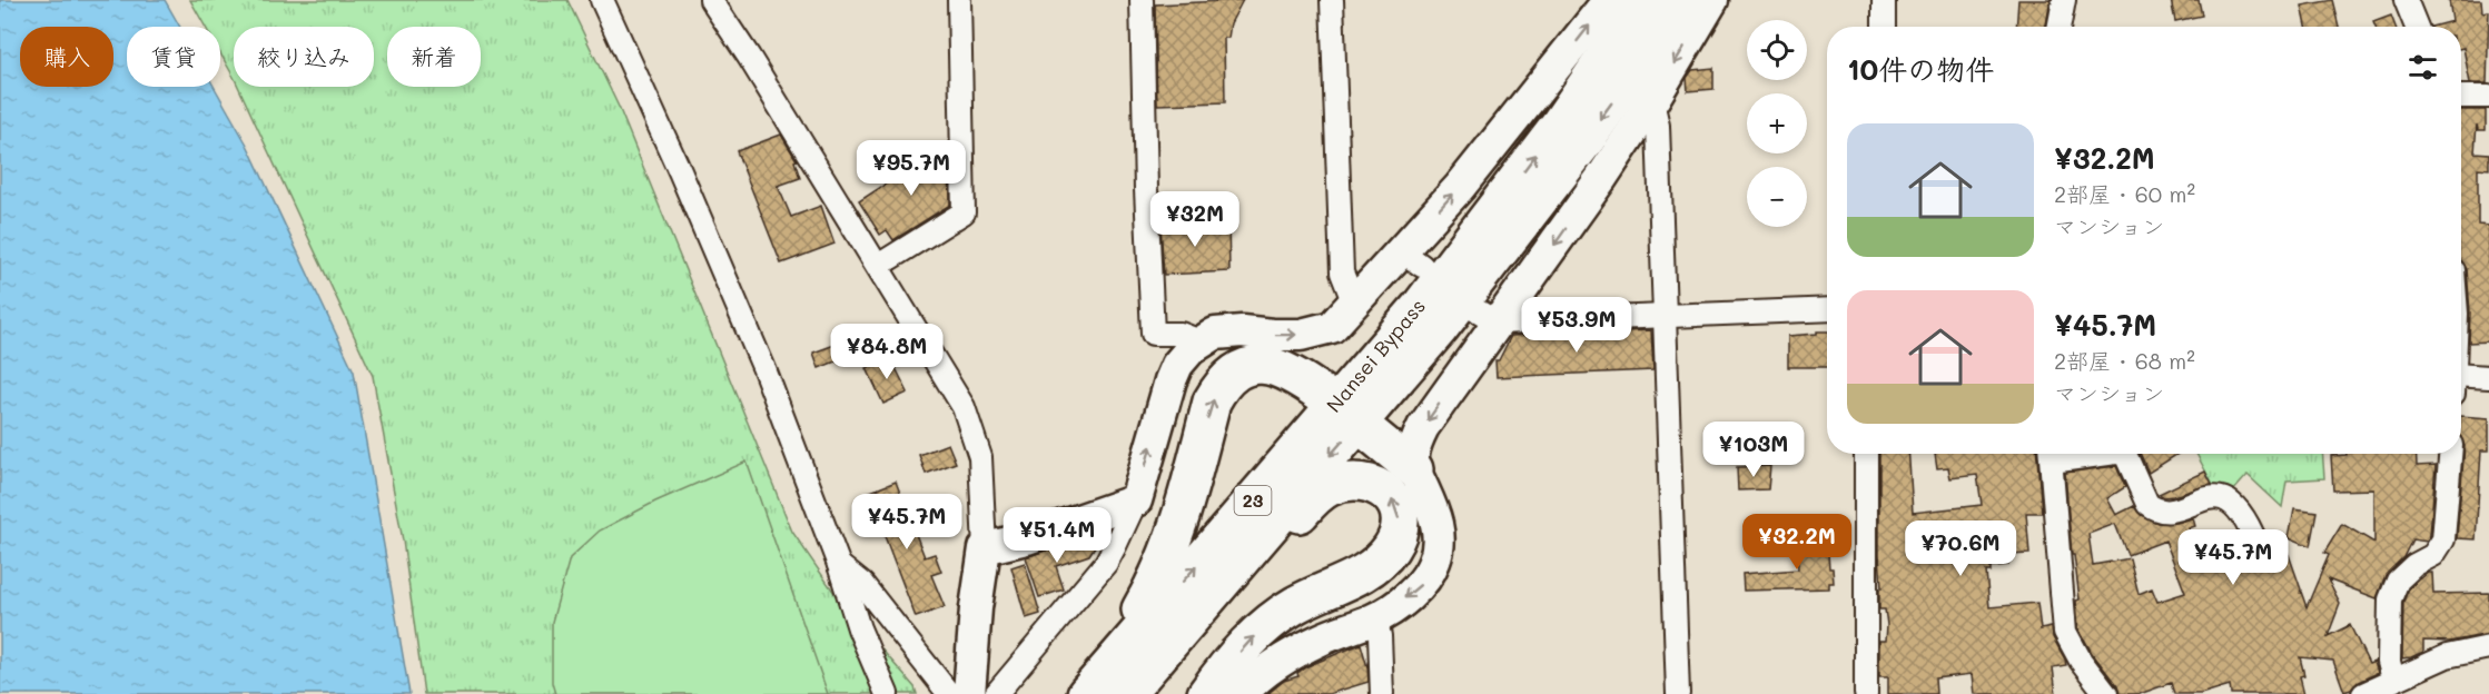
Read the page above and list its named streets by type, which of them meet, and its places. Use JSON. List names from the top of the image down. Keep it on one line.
{"streets":{"highway":["Nansei Bypass","23"]},"page":{"map_buttons":["+","−"],"chip":["購入","賃貸","絞り込み","新着"],"heading":"10件の物件","list":[{"name":"¥32.2M","note":"2部屋 · 60 m² · マンション"},{"name":"¥45.7M","note":"2部屋 · 68 m² · マンション"}],"price":["¥95.7M","¥32M","¥53.9M","¥84.8M","¥103M","¥45.7M","¥51.4M","¥32.2M","¥70.6M","¥45.7M"]}}
